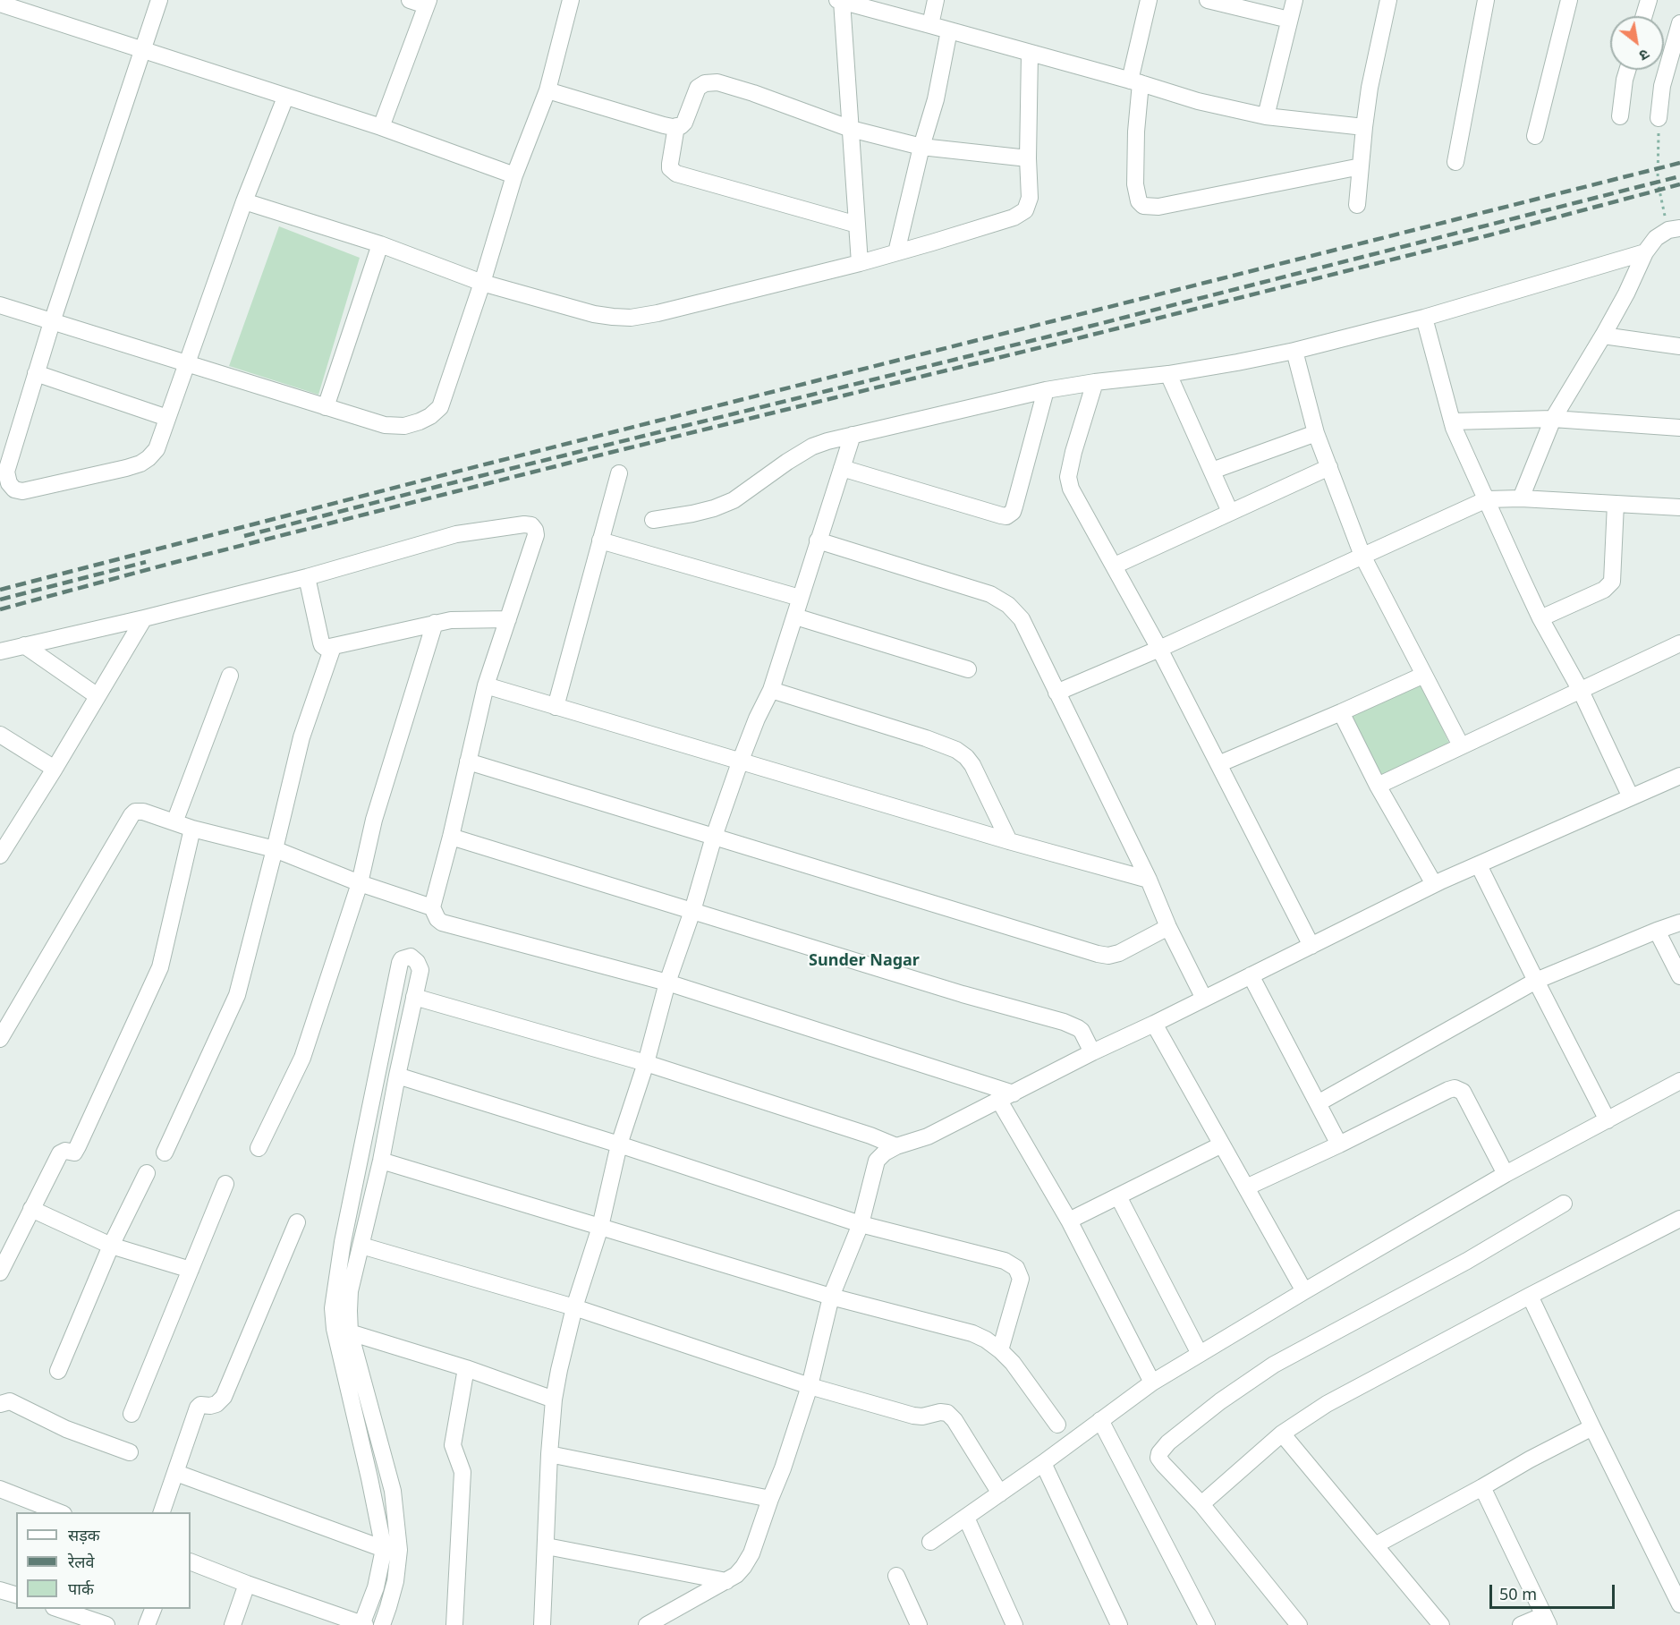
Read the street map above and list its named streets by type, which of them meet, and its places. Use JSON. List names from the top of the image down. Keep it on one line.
{"districts":["Sunder Nagar"],"legend":["सड़क","रेलवे","पार्क"],"scale_bar":"50 m","north":"bottom right"}
